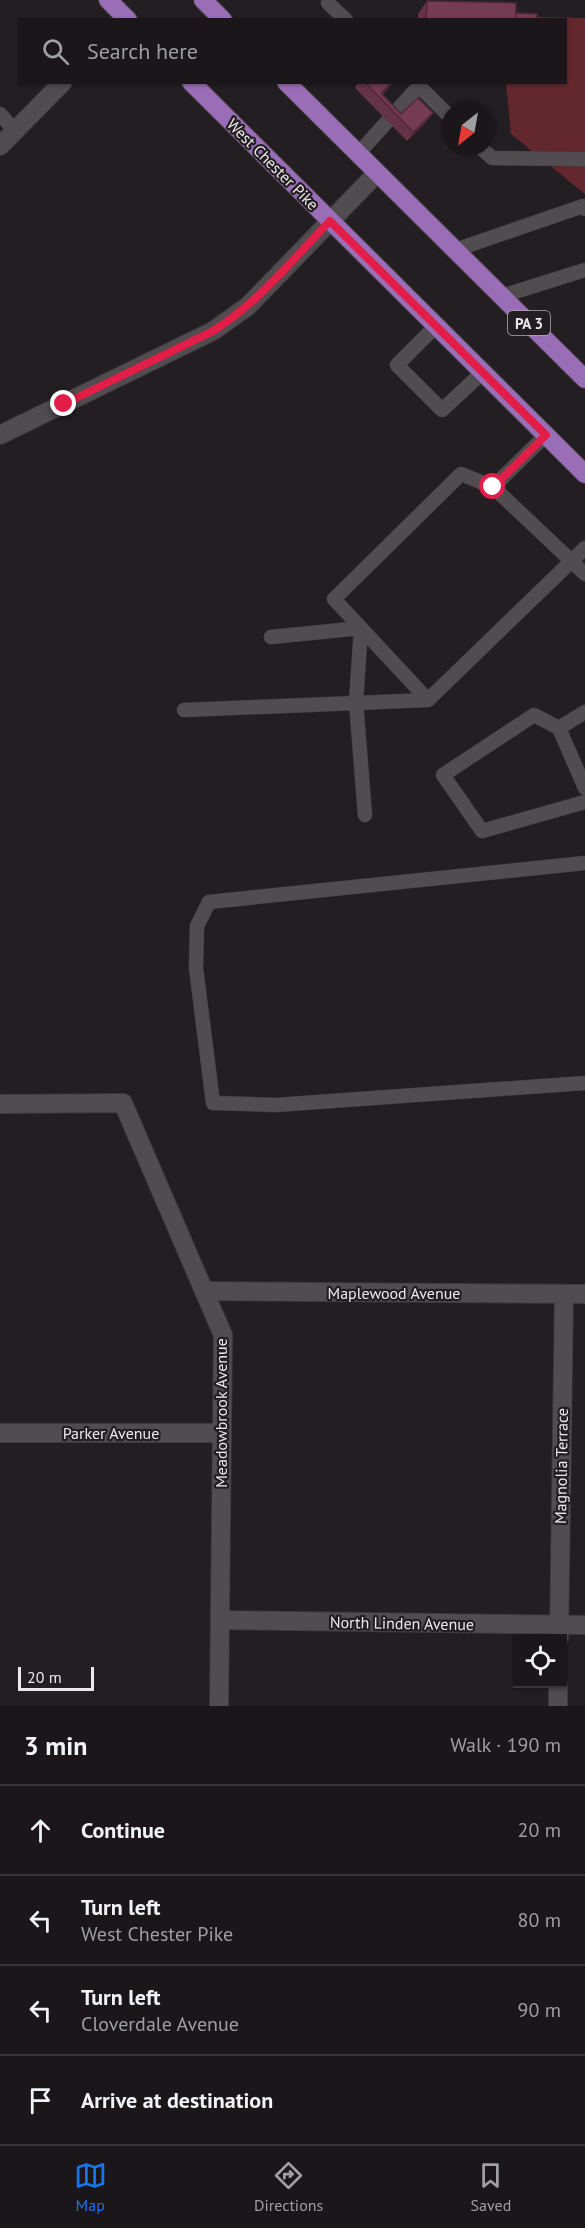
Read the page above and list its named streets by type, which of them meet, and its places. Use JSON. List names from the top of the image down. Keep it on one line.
{"streets":{"main road":["West Chester Pike","PA 3"],"street":["Maplewood Avenue","Meadowbrook Avenue","Parker Avenue","Magnolia Terrace","North Linden Avenue"]},"crossings":[["Maplewood Avenue","Meadowbrook Avenue"],["Maplewood Avenue","Magnolia Terrace"],["Meadowbrook Avenue","Parker Avenue"],["Meadowbrook Avenue","North Linden Avenue"],["Magnolia Terrace","North Linden Avenue"]],"scale_bar":"20 m","north":"bottom left","page":{"search":"Search here","scale":"20 m","heading":["3 min","Walk · 190 m"],"list":[["Continue","20 m"],["Turn left","West Chester Pike","80 m"],["Turn left","Cloverdale Avenue","90 m"],"Arrive at destination"],"nav":["Map","Directions","Saved"]}}
